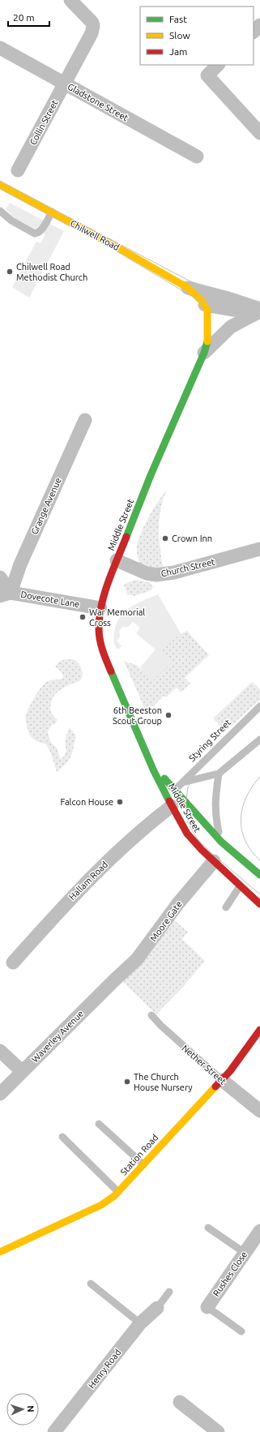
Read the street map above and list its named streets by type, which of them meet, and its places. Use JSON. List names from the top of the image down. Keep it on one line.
{"streets":{"main road":["Chilwell Road","Middle Street","Station Road"],"street":["Gladstone Street","Collin Street","Grange Avenue","Church Street","Dovecote Lane","Hallam Road","Moore Gate","Waverley Avenue","Nether Street","Rushes Close","Henry Road"],"lane":["Styring Street"]},"crossings":[["Gladstone Street","Collin Street"],["Chilwell Road","Middle Street"],["Grange Avenue","Dovecote Lane"],["Middle Street","Church Street"],["Middle Street","Dovecote Lane"],["Middle Street","Styring Street"],["Middle Street","Hallam Road"],["Middle Street","Moore Gate"],["Moore Gate","Waverley Avenue"],["Nether Street","Station Road"]],"places":["Chilwell Road Methodist Church","Crown Inn","War Memorial Cross","6th Beeston Scout Group","Falcon House","The Church House Nursery"],"legend":["Fast","Slow","Jam"],"scale_bar":"20 m","north":"right"}
